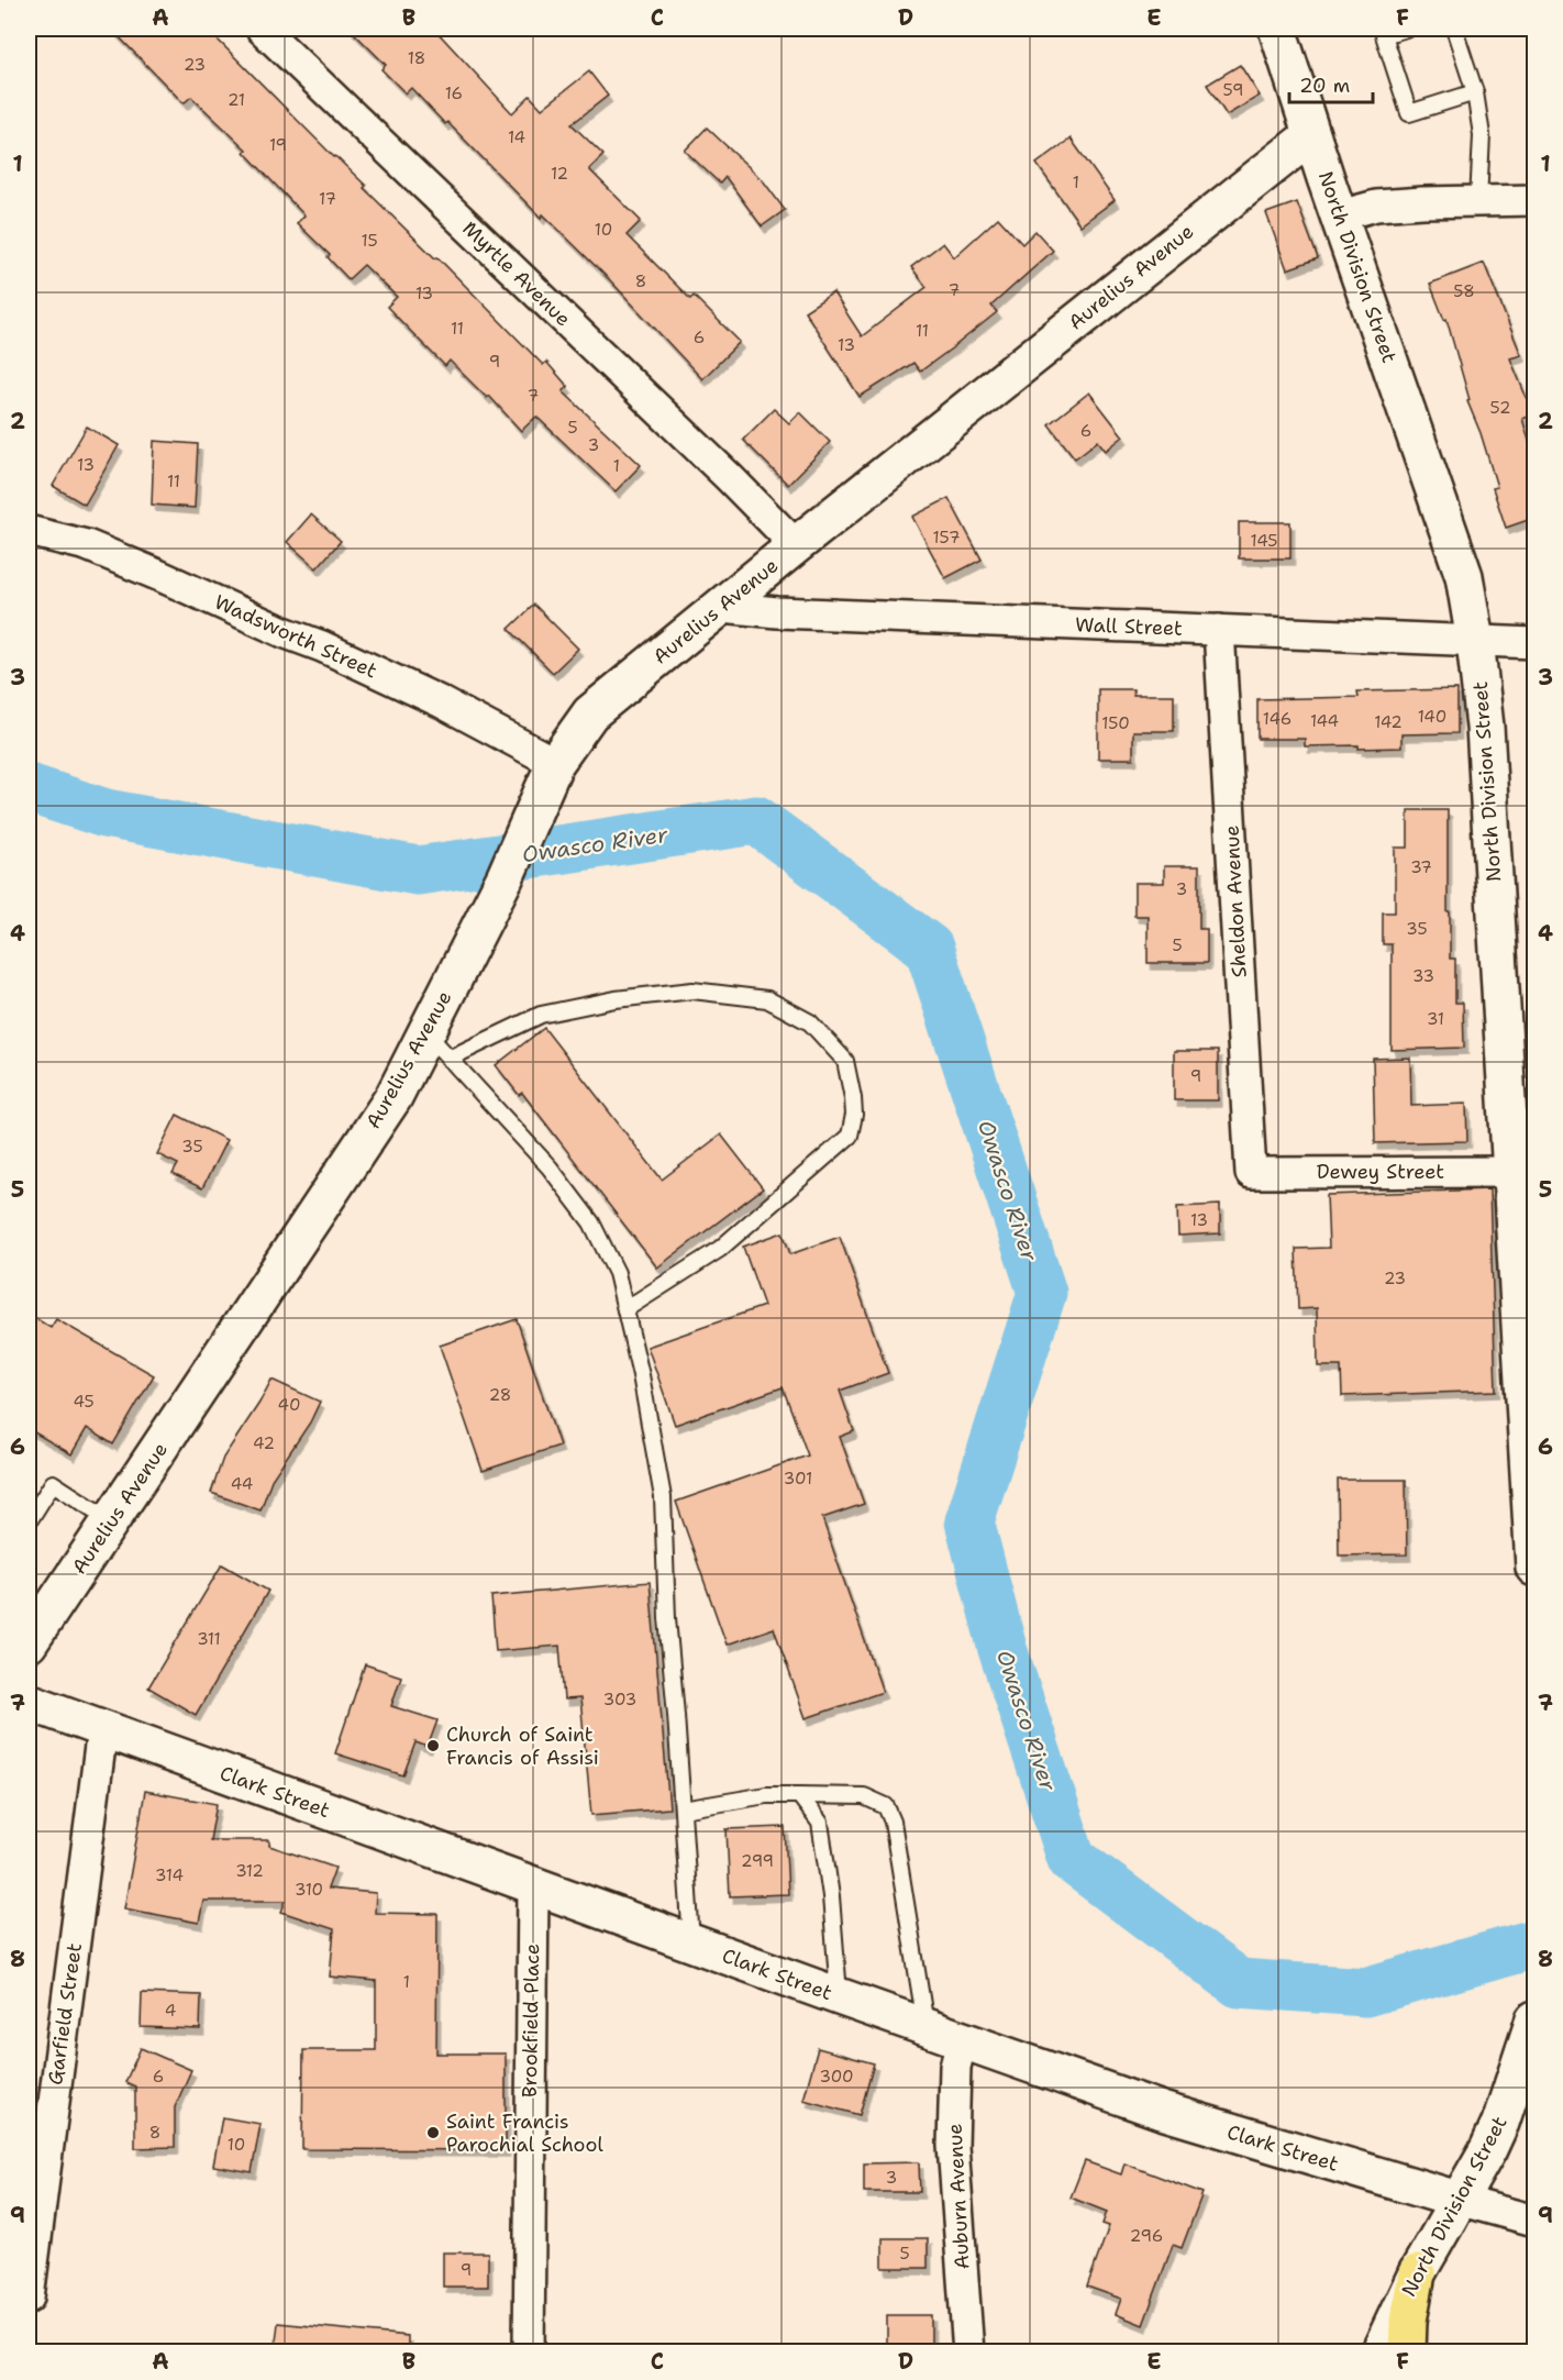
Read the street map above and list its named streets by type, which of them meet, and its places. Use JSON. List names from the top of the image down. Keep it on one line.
{"streets":{"street":["North Division Street","Myrtle Avenue","Aurelius Avenue","Wall Street","Wadsworth Street","Sheldon Avenue","Dewey Street","Clark Street","Garfield Street","Brookfield Place","Auburn Avenue"]},"crossings":[["North Division Street","Aurelius Avenue"],["North Division Street","Wall Street"],["North Division Street","Dewey Street"],["North Division Street","Clark Street"],["Myrtle Avenue","Aurelius Avenue"],["Aurelius Avenue","Wall Street"],["Aurelius Avenue","Wadsworth Street"],["Wall Street","Sheldon Avenue"],["Sheldon Avenue","Dewey Street"],["Clark Street","Garfield Street"],["Clark Street","Brookfield Place"],["Clark Street","Auburn Avenue"]],"water":["Owasco River"],"places":["Church of Saint Francis of Assisi","Saint Francis Parochial School"],"house_numbers":["18","23","59","16","21","14","19","12","1","17","10","15","8","7","58","13","11","11","6","13","9","7","52","5","6","3","13","1","11","157","145","140","146","144","142","150","37","3","35","5","33","31","9","35","13","23","28","45","40","42","301","44","311","303","299","312","314","310","1","4","6","300","8","10","3","296","5","9"],"scale_bar":"20 m","grid":{"columns":["A","B","C","D","E","F"],"rows":["1","2","3","4","5","6","7","8","9"]}}
